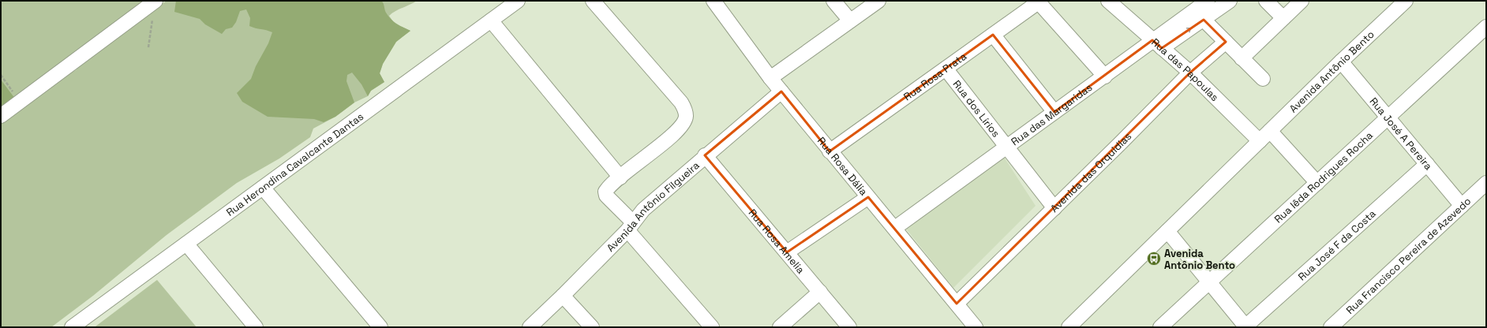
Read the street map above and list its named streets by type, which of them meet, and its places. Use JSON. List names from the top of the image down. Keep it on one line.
{"streets":{"street":["Rua das Papoulas","Avenida Antônio Bento","Rua Rosa Prata","Rua dos Lírios","Rua das Margaridas","Rua José A Pereira","Rua Herondina Cavalcante Dantas","Rua Rosa Dália","Avenida das Orquidias","Rua Iêda Rodrigues Rocha","Avenida Antônio Filgueira","Rua Rosa Amelia","Rua José F da Costa","Rua Francisco Pereira de Azevedo"]},"crossings":[["Rua das Papoulas","Avenida Antônio Bento"],["Rua das Papoulas","Rua das Margaridas"],["Rua das Papoulas","Avenida das Orquidias"],["Avenida Antônio Bento","Rua José A Pereira"],["Rua Rosa Prata","Rua dos Lírios"],["Rua Rosa Prata","Rua Rosa Dália"],["Rua dos Lírios","Rua das Margaridas"],["Rua dos Lírios","Avenida das Orquidias"],["Rua das Margaridas","Rua Rosa Dália"],["Rua José A Pereira","Rua Iêda Rodrigues Rocha"],["Rua José A Pereira","Rua José F da Costa"],["Rua José A Pereira","Rua Francisco Pereira de Azevedo"],["Rua Rosa Dália","Avenida das Orquidias"],["Rua Rosa Dália","Avenida Antônio Filgueira"],["Avenida Antônio Filgueira","Rua Rosa Amelia"]],"places":{"bus stop":["Avenida Antônio Bento"]}}
